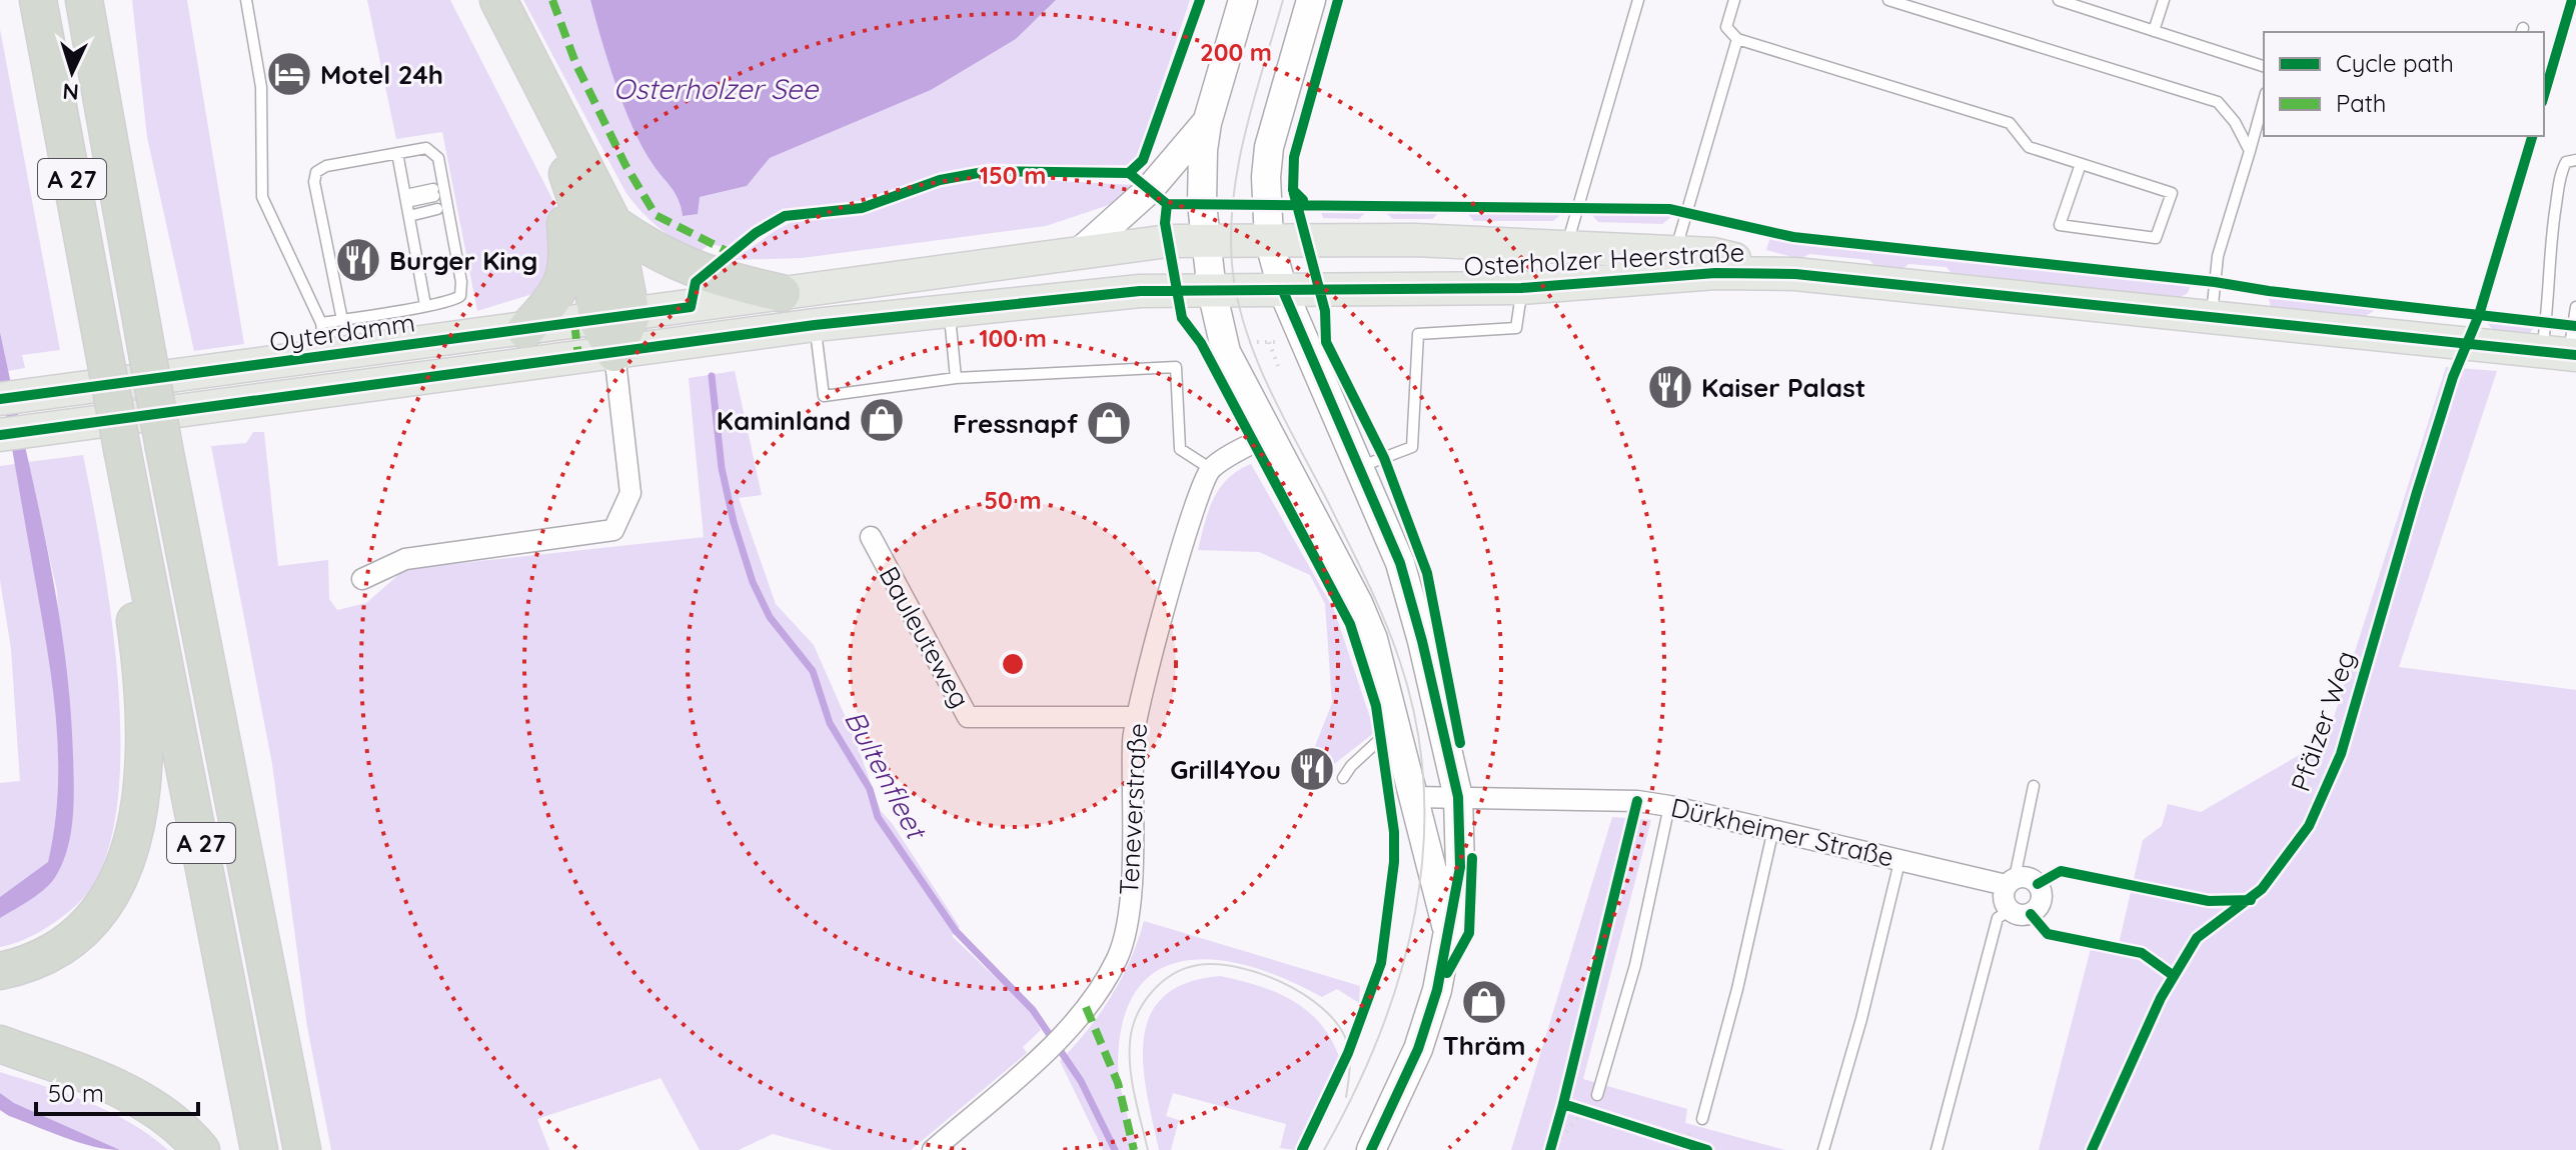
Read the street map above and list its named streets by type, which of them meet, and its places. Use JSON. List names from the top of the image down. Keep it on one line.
{"streets":{"highway":["A 27"],"main road":["Osterholzer Heerstraße","Oyterdamm"],"street":["Bauleuteweg","Teneverstraße","Dürkheimer Straße"],"cycle path":["Pfälzer Weg"]},"crossings":[["Osterholzer Heerstraße","Oyterdamm"],["Bauleuteweg","Teneverstraße"]],"water":["Osterholzer See","Bultenfleet"],"places":{"hotel":["Motel 24h"],"restaurant":["Burger King","Kaiser Palast","Grill4You"],"shop":["Kaminland","Fressnapf","Thräm"]},"legend":["Cycle path","Path"],"scale_bar":"50 m","north":"bottom","rings":["200 m","150 m","100 m","50 m"]}
